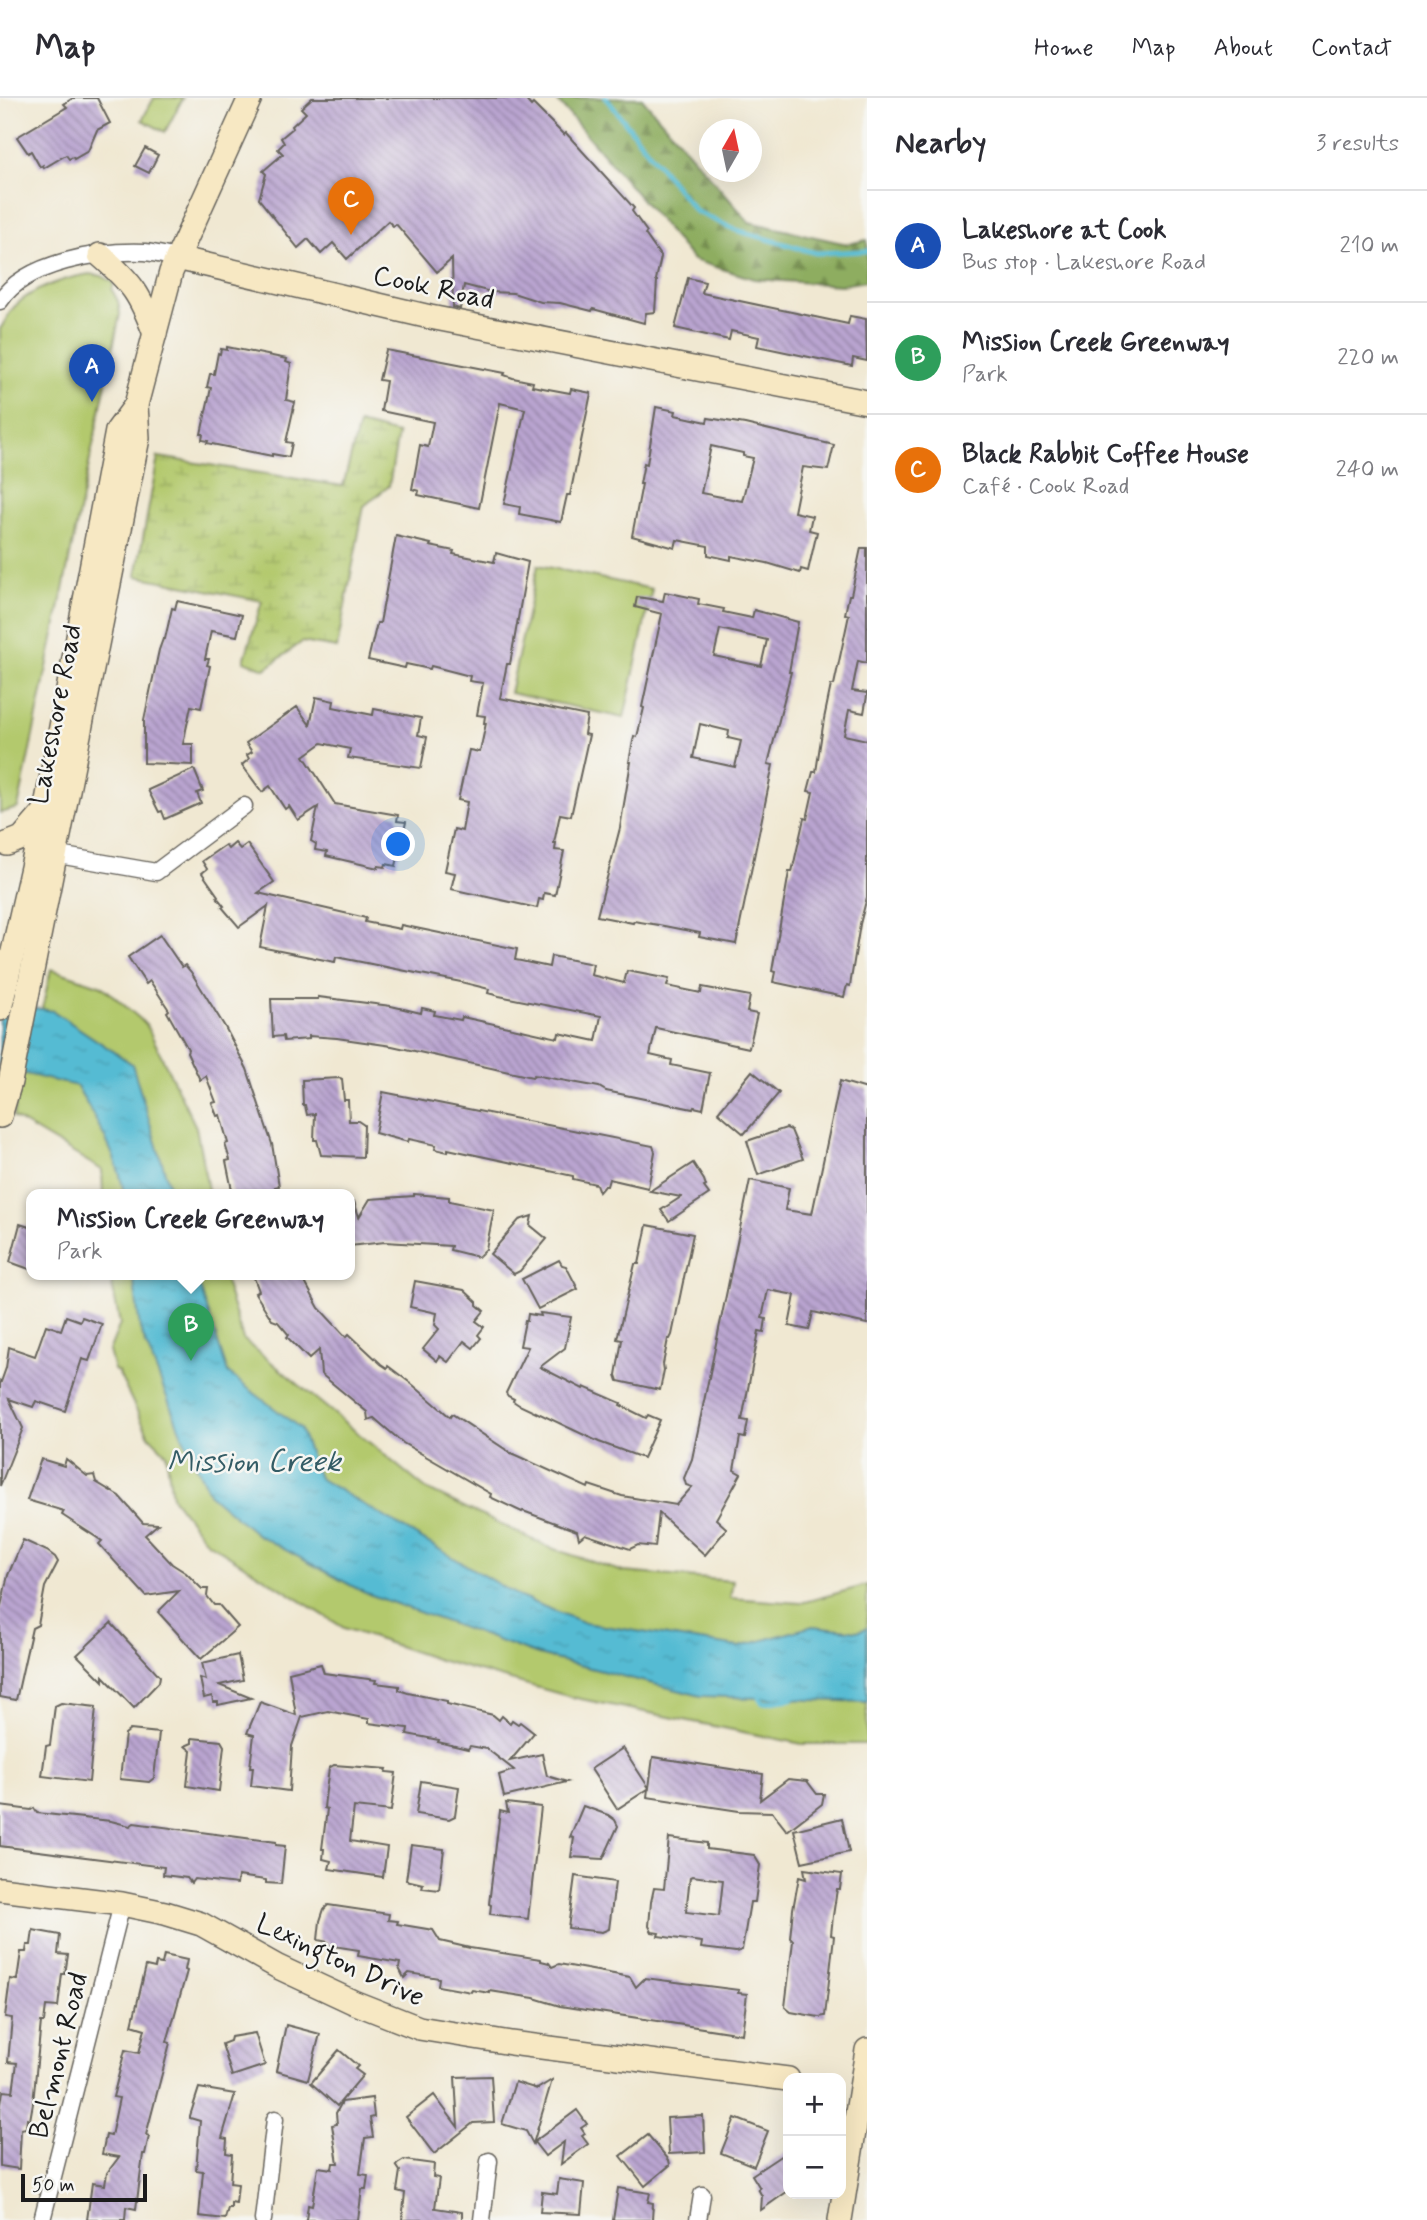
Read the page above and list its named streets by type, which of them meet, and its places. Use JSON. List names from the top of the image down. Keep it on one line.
{"streets":{"main road":["Cook Road","Lakeshore Road","Lexington Drive"],"street":["Belmont Road"]},"crossings":[["Cook Road","Lakeshore Road"],["Lexington Drive","Belmont Road"]],"water":["Mission Creek"],"scale_bar":"50 m","north":"top","page":{"header":"Map","nav":["Home","Map","About","Contact"],"heading":["Nearby","3 results"],"pins":["C","A","B"],"list":[{"mark":"A","name":"Lakeshore at Cook","note":"Bus stop · Lakeshore Road","value":"210 m"},{"mark":"B","name":"Mission Creek Greenway","note":"Park","value":"220 m"},{"mark":"C","name":"Black Rabbit Coffee House","note":"Café · Cook Road","value":"240 m"}],"popup":["Mission Creek Greenway","Park"],"map_buttons":["+","−"],"scale":"50 m"}}
